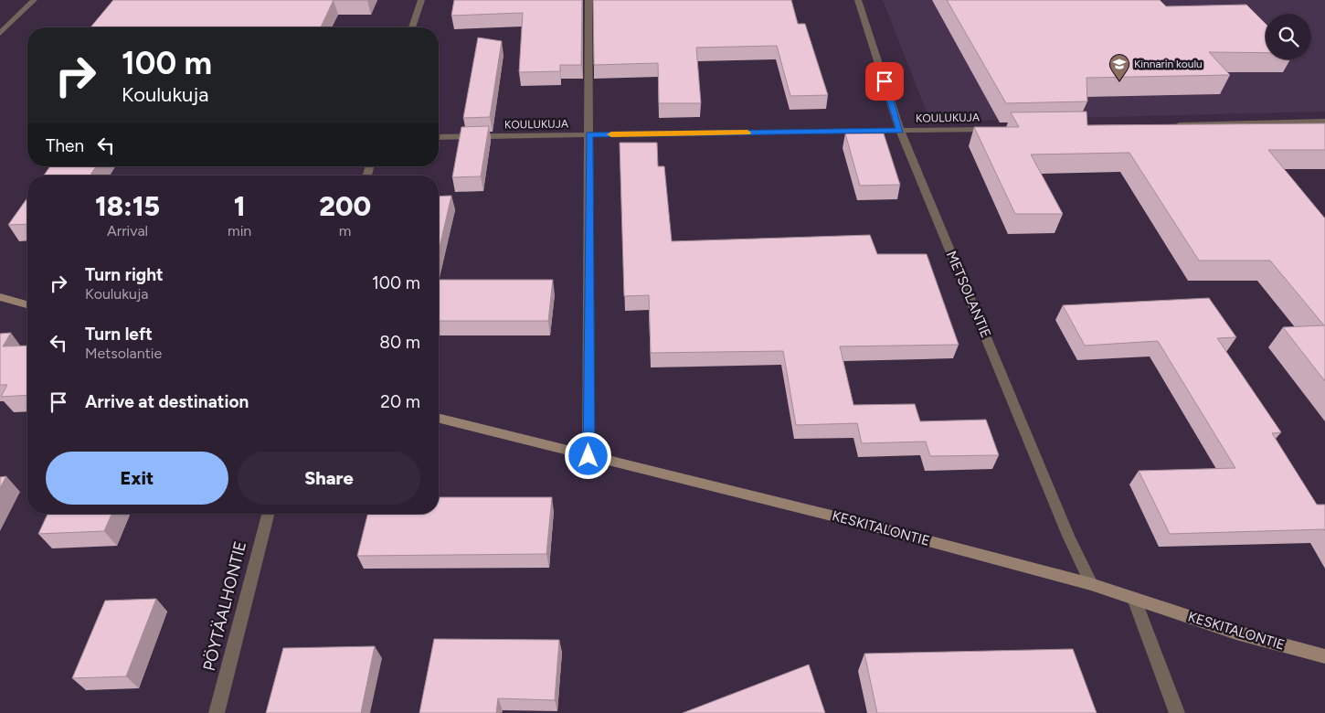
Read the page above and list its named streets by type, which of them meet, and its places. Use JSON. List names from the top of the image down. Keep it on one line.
{"streets":{"street":["KOULUKUJA","METSOLANTIE","KESKITALONTIE","PÖYTÄALHONTIE"]},"crossings":[["KOULUKUJA","METSOLANTIE"],["METSOLANTIE","KESKITALONTIE"]],"places":{"school or university":["Kinnarin koulu"]},"page":{"turn":["100 m","Koulukuja"],"then":"Then","eta":["18:15","Arrival","1","min","200","m"],"list":[{"name":"Turn right","note":"Koulukuja","value":"100 m"},{"name":"Turn left","note":"Metsolantie","value":"80 m"},{"name":"Arrive at destination","value":"20 m"}],"buttons":["Exit","Share"]}}
